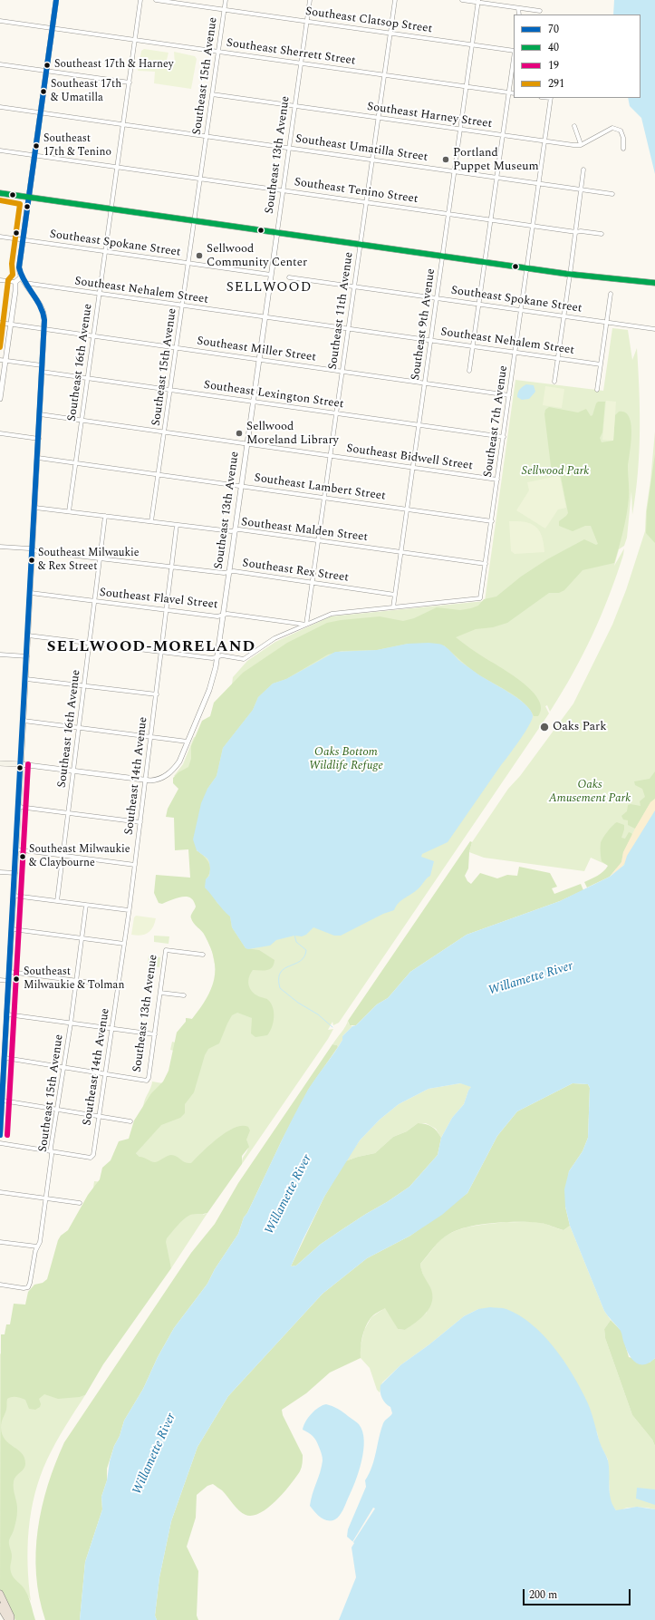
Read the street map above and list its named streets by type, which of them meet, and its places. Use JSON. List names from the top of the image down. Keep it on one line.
{"streets":{"street":["Southeast Clatsop Street","Southeast Sherrett Street","Southeast 15th Avenue","Southeast Harney Street","Southeast Umatilla Street","Southeast 13th Avenue","Southeast Tenino Street","Southeast Spokane Street","Southeast Nehalem Street","Southeast 11th Avenue","Southeast 9th Avenue","Southeast Miller Street","Southeast 16th Avenue","Southeast Lexington Street","Southeast 7th Avenue","Southeast Bidwell Street","Southeast Lambert Street","Southeast Malden Street","Southeast Rex Street","Southeast Flavel Street","Southeast 14th Avenue"]},"crossings":[["Southeast Clatsop Street","Southeast 15th Avenue"],["Southeast Clatsop Street","Southeast 13th Avenue"],["Southeast Clatsop Street","Southeast 11th Avenue"],["Southeast Clatsop Street","Southeast 9th Avenue"],["Southeast Sherrett Street","Southeast 15th Avenue"],["Southeast Sherrett Street","Southeast 13th Avenue"],["Southeast Sherrett Street","Southeast 11th Avenue"],["Southeast Sherrett Street","Southeast 9th Avenue"],["Southeast Sherrett Street","Southeast 16th Avenue"],["Southeast 15th Avenue","Southeast Harney Street"],["Southeast 15th Avenue","Southeast Umatilla Street"],["Southeast 15th Avenue","Southeast Tenino Street"],["Southeast 15th Avenue","Southeast Spokane Street"],["Southeast 15th Avenue","Southeast Nehalem Street"],["Southeast 15th Avenue","Southeast Miller Street"],["Southeast 15th Avenue","Southeast Lexington Street"],["Southeast 15th Avenue","Southeast Bidwell Street"],["Southeast 15th Avenue","Southeast Lambert Street"],["Southeast 15th Avenue","Southeast Malden Street"],["Southeast 15th Avenue","Southeast 14th Avenue"],["Southeast Harney Street","Southeast 13th Avenue"],["Southeast Harney Street","Southeast 11th Avenue"],["Southeast Harney Street","Southeast 9th Avenue"],["Southeast Harney Street","Southeast 7th Avenue"],["Southeast Umatilla Street","Southeast 13th Avenue"],["Southeast Umatilla Street","Southeast 11th Avenue"],["Southeast Umatilla Street","Southeast 9th Avenue"],["Southeast Umatilla Street","Southeast 16th Avenue"],["Southeast Umatilla Street","Southeast 7th Avenue"],["Southeast 13th Avenue","Southeast Tenino Street"],["Southeast 13th Avenue","Southeast Spokane Street"],["Southeast 13th Avenue","Southeast Nehalem Street"],["Southeast 13th Avenue","Southeast Miller Street"],["Southeast 13th Avenue","Southeast 16th Avenue"],["Southeast 13th Avenue","Southeast Lexington Street"],["Southeast 13th Avenue","Southeast Bidwell Street"],["Southeast 13th Avenue","Southeast Lambert Street"],["Southeast 13th Avenue","Southeast Malden Street"],["Southeast 13th Avenue","Southeast Rex Street"],["Southeast 13th Avenue","Southeast Flavel Street"],["Southeast 13th Avenue","Southeast 14th Avenue"],["Southeast Tenino Street","Southeast 11th Avenue"],["Southeast Tenino Street","Southeast 9th Avenue"],["Southeast Tenino Street","Southeast 16th Avenue"],["Southeast Tenino Street","Southeast 7th Avenue"],["Southeast Spokane Street","Southeast 11th Avenue"],["Southeast Spokane Street","Southeast 9th Avenue"],["Southeast Spokane Street","Southeast 16th Avenue"],["Southeast Spokane Street","Southeast 7th Avenue"],["Southeast Nehalem Street","Southeast 11th Avenue"],["Southeast Nehalem Street","Southeast 9th Avenue"],["Southeast Nehalem Street","Southeast 16th Avenue"],["Southeast Nehalem Street","Southeast 7th Avenue"],["Southeast 11th Avenue","Southeast Miller Street"],["Southeast 11th Avenue","Southeast Lexington Street"],["Southeast 11th Avenue","Southeast Bidwell Street"],["Southeast 11th Avenue","Southeast Lambert Street"],["Southeast 11th Avenue","Southeast Malden Street"],["Southeast 11th Avenue","Southeast Rex Street"],["Southeast 11th Avenue","Southeast Flavel Street"],["Southeast 9th Avenue","Southeast Miller Street"],["Southeast 9th Avenue","Southeast Lexington Street"],["Southeast 9th Avenue","Southeast 7th Avenue"],["Southeast 9th Avenue","Southeast Bidwell Street"],["Southeast 9th Avenue","Southeast Lambert Street"],["Southeast 9th Avenue","Southeast Malden Street"],["Southeast 9th Avenue","Southeast Rex Street"],["Southeast Miller Street","Southeast 16th Avenue"],["Southeast Miller Street","Southeast 7th Avenue"],["Southeast 16th Avenue","Southeast Lexington Street"],["Southeast 16th Avenue","Southeast Bidwell Street"],["Southeast 16th Avenue","Southeast Lambert Street"],["Southeast 16th Avenue","Southeast Malden Street"],["Southeast 16th Avenue","Southeast Rex Street"],["Southeast 16th Avenue","Southeast Flavel Street"],["Southeast Lexington Street","Southeast 7th Avenue"],["Southeast 7th Avenue","Southeast Bidwell Street"],["Southeast 7th Avenue","Southeast Lambert Street"],["Southeast 7th Avenue","Southeast Malden Street"],["Southeast Malden Street","Southeast 14th Avenue"],["Southeast Rex Street","Southeast 14th Avenue"],["Southeast Flavel Street","Southeast 14th Avenue"]],"districts":["SELLWOOD","SELLWOOD-MORELAND"],"water":["Willamette River"],"parks":["Sellwood Park","Oaks Bottom Wildlife Refuge","Oaks Amusement Park"],"places":["Southeast 17th & Harney","Southeast 17th & Umatilla","Southeast 17th & Tenino","Portland Puppet Museum","Sellwood Community Center","Sellwood Moreland Library","Southeast Milwaukie & Rex Street","Oaks Park","Southeast Milwaukie & Claybourne","Southeast Milwaukie & Tolman"],"lines":["transit line 70","transit line 40","transit line 291","transit line 19"],"legend":["70","40","19","291"],"scale_bar":"200 m"}
